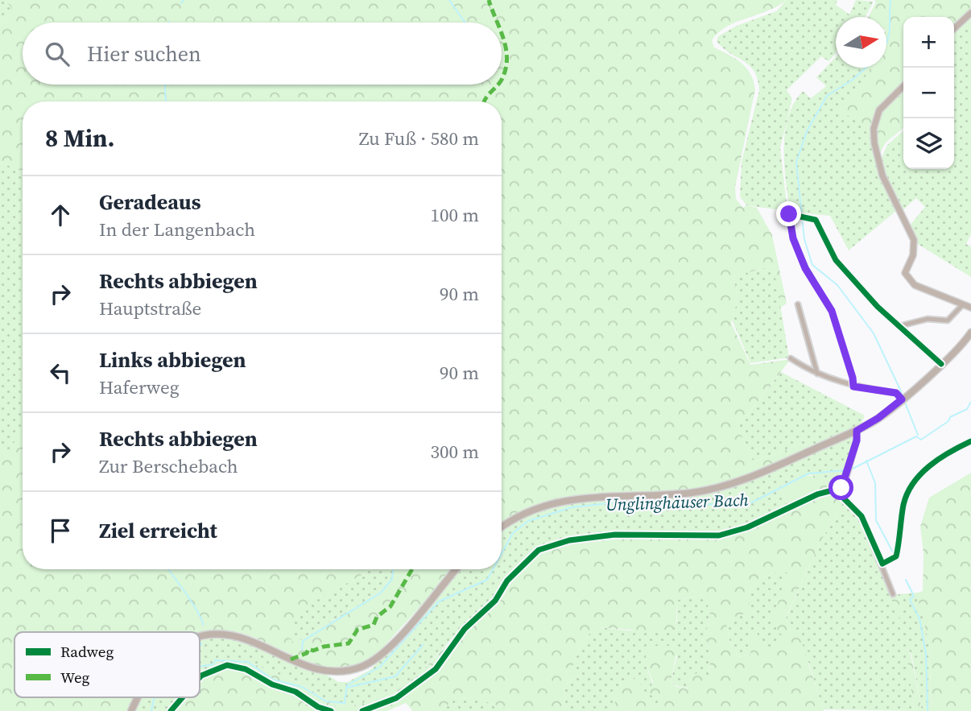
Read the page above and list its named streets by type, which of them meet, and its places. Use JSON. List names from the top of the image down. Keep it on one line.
{"water":["Unglinghäuser Bach"],"legend":["Radweg","Weg"],"north":"right","page":{"map_buttons":["+","−"],"search":"Hier suchen","heading":["8 Min.","Zu Fuß · 580 m"],"list":[["Geradeaus","In der Langenbach","100 m"],["Rechts abbiegen","Hauptstraße","90 m"],["Links abbiegen","Haferweg","90 m"],["Rechts abbiegen","Zur Berschebach","300 m"],"Ziel erreicht"]}}
